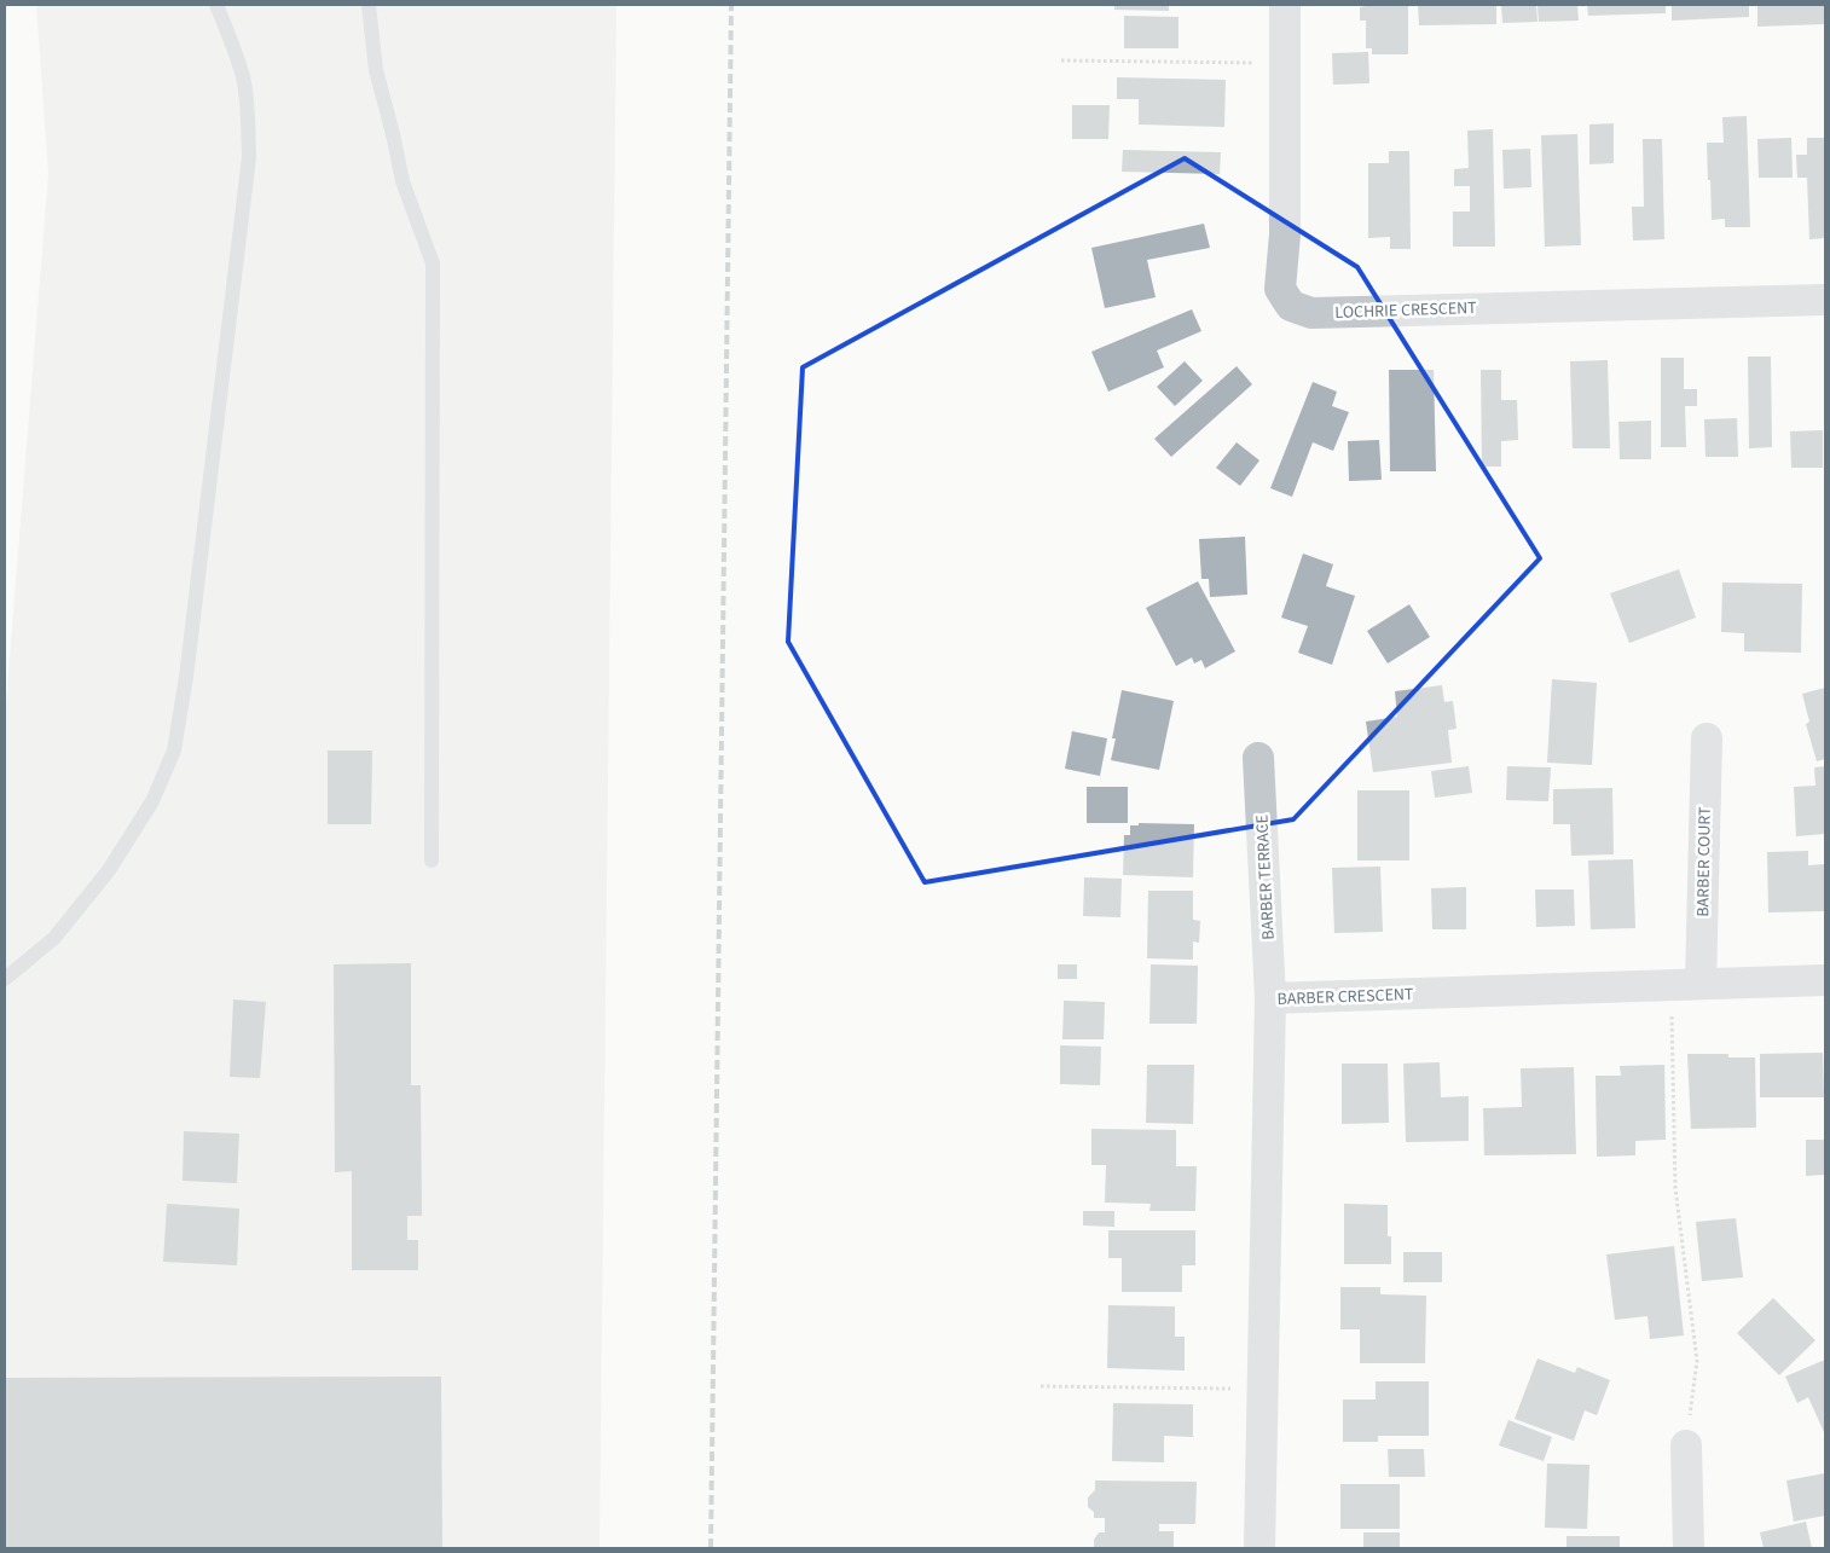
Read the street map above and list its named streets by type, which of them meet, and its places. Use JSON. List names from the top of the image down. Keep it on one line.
{"streets":{"street":["LOCHRIE CRESCENT","BARBER COURT","BARBER TERRACE","BARBER CRESCENT"]},"crossings":[["BARBER COURT","BARBER CRESCENT"],["BARBER TERRACE","BARBER CRESCENT"]]}
